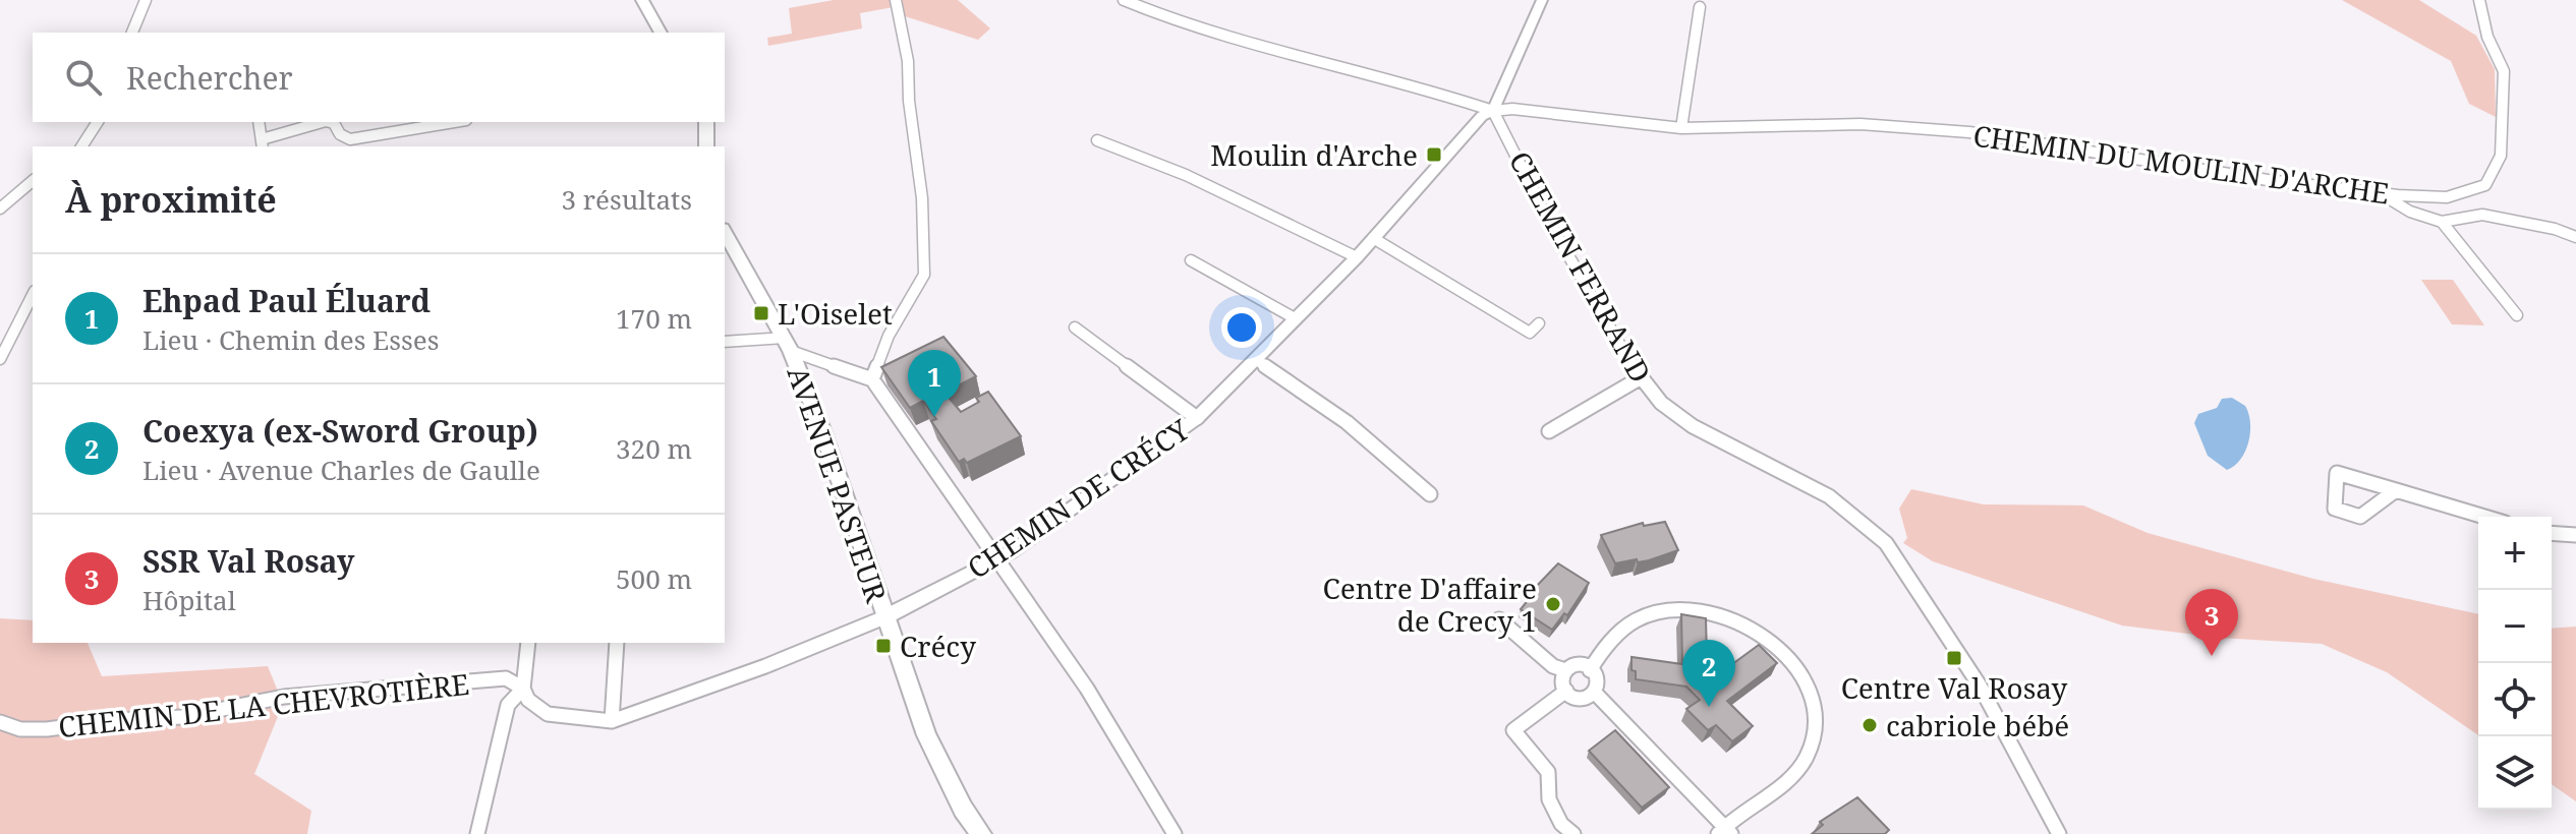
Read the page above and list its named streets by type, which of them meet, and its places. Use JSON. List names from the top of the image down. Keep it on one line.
{"streets":{"main road":["AVENUE PASTEUR"],"street":["CHEMIN DU MOULIN D'ARCHE","CHEMIN FERRAND","CHEMIN DE CRÉCY","CHEMIN DE LA CHEVROTIÈRE"]},"crossings":[["CHEMIN DU MOULIN D'ARCHE","CHEMIN FERRAND"],["CHEMIN DU MOULIN D'ARCHE","CHEMIN DE CRÉCY"],["CHEMIN FERRAND","CHEMIN DE CRÉCY"],["AVENUE PASTEUR","CHEMIN DE CRÉCY"],["AVENUE PASTEUR","CHEMIN DE LA CHEVROTIÈRE"],["CHEMIN DE CRÉCY","CHEMIN DE LA CHEVROTIÈRE"]],"places":{"transit":["Moulin d'Arche","L'Oiselet","Crécy","Centre Val Rosay"],"other":["Centre D'affaire de Crecy 1","cabriole bébé"]},"page":{"search":"Rechercher","heading":["À proximité","3 résultats"],"list":[{"mark":"1","name":"Ehpad Paul Éluard","note":"Lieu · Chemin des Esses","value":"170 m"},{"mark":"2","name":"Coexya (ex-Sword Group)","note":"Lieu · Avenue Charles de Gaulle","value":"320 m"},{"mark":"3","name":"SSR Val Rosay","note":"Hôpital","value":"500 m"}],"pins":["1","3","2"],"map_buttons":["+","−"]}}
